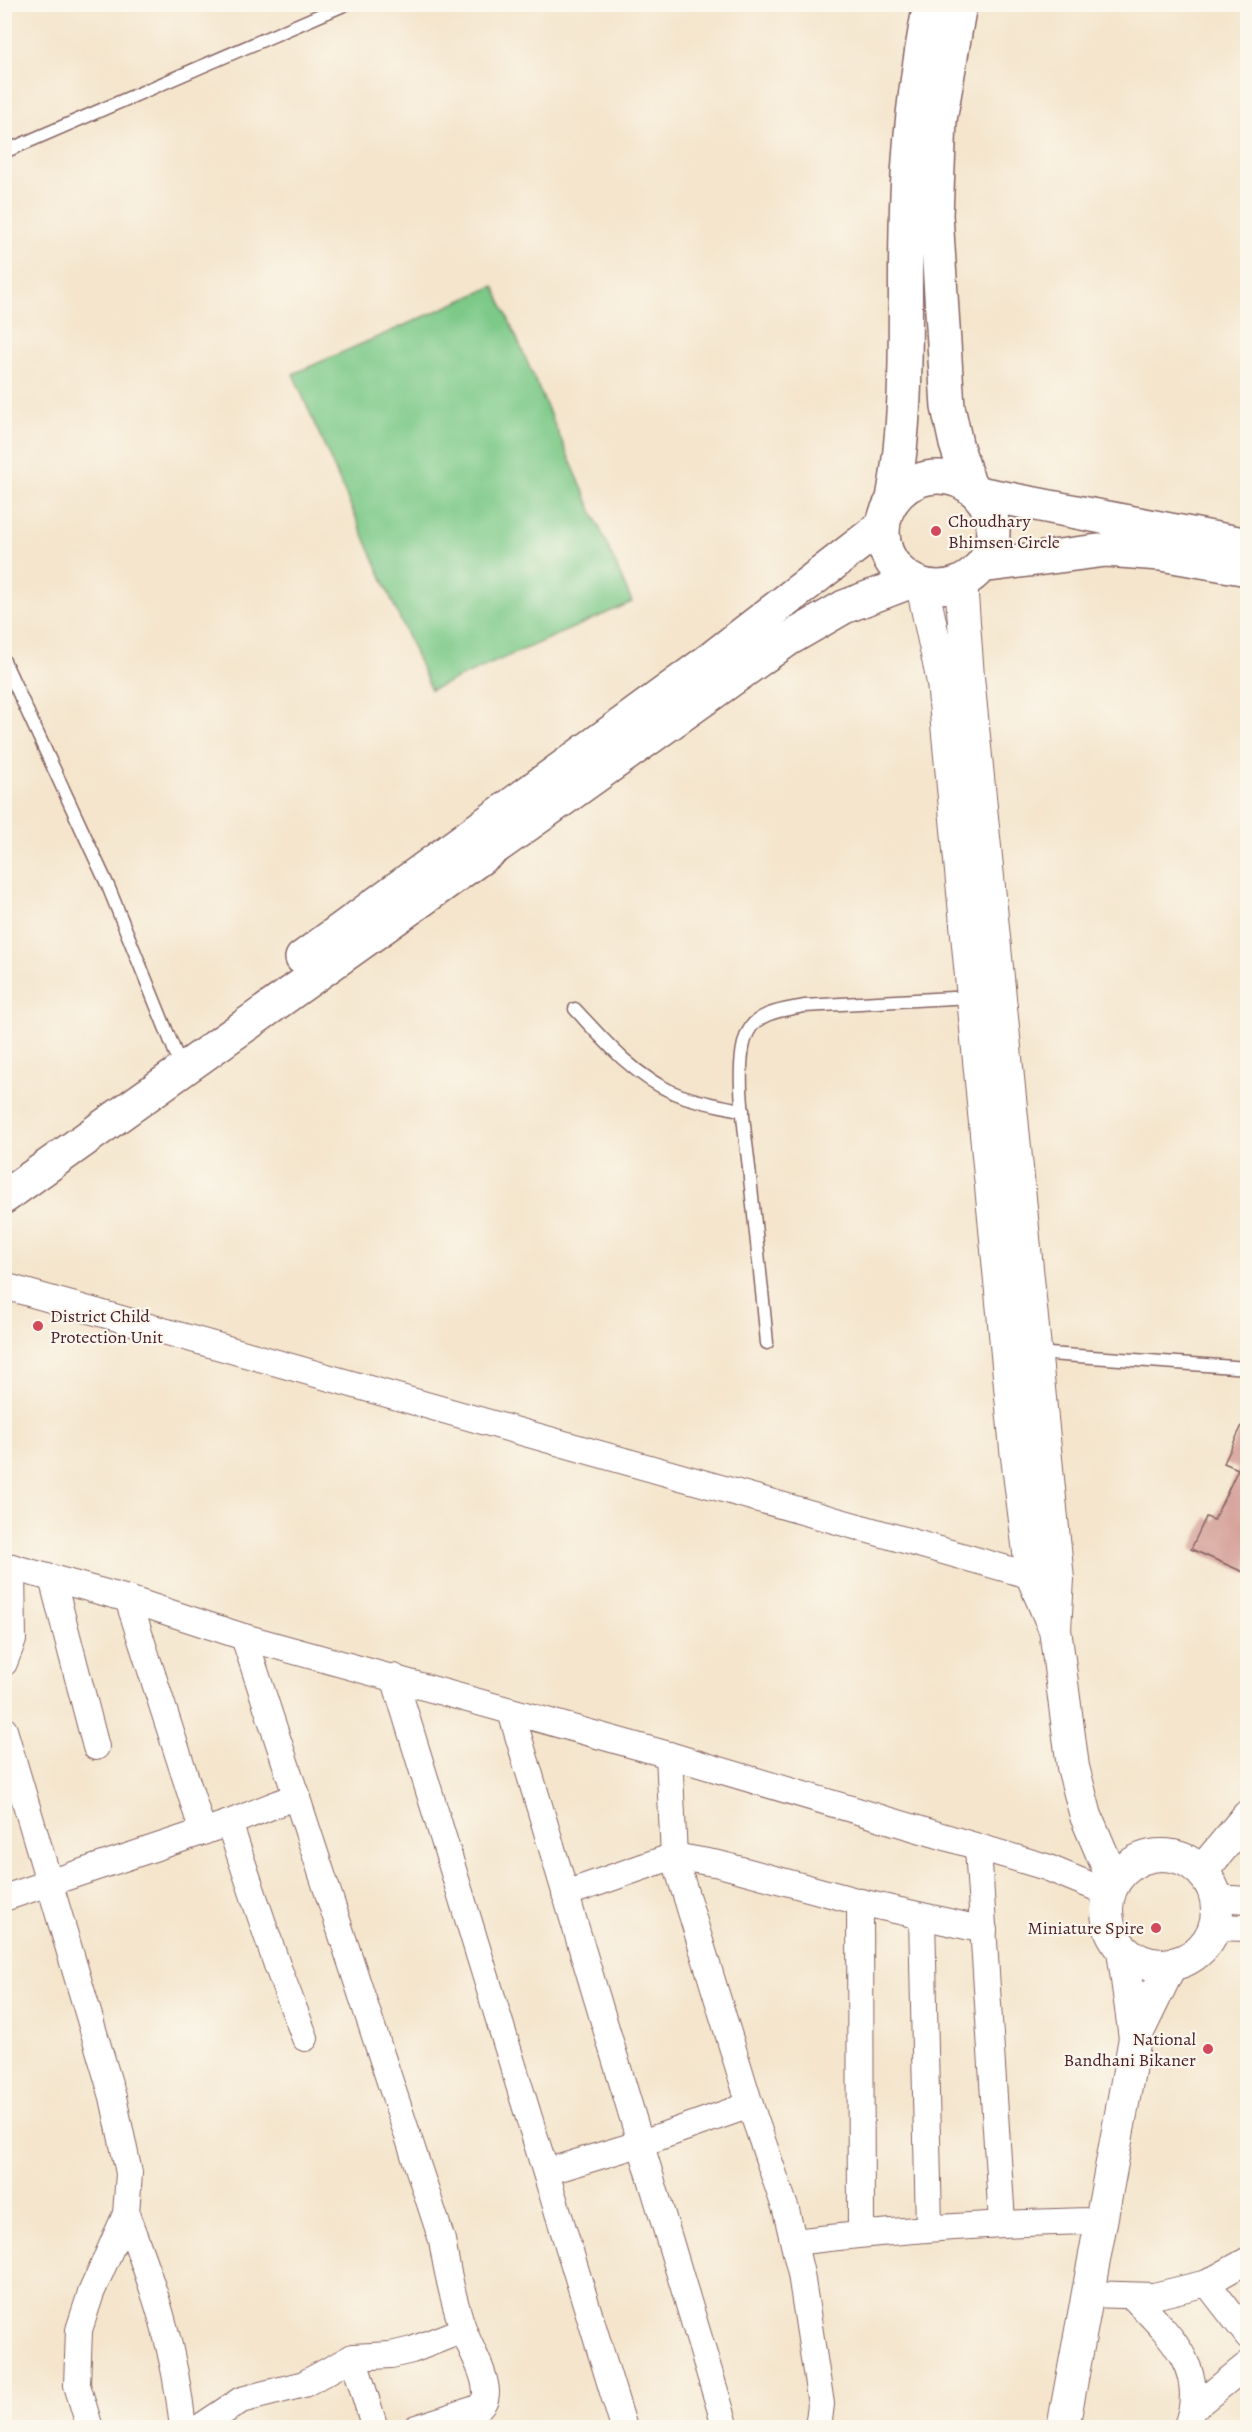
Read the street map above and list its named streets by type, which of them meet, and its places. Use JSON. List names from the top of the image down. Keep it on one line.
{"places":["Choudhary Bhimsen Circle","District Child Protection Unit","Miniature Spire","National Bandhani Bikaner"]}
